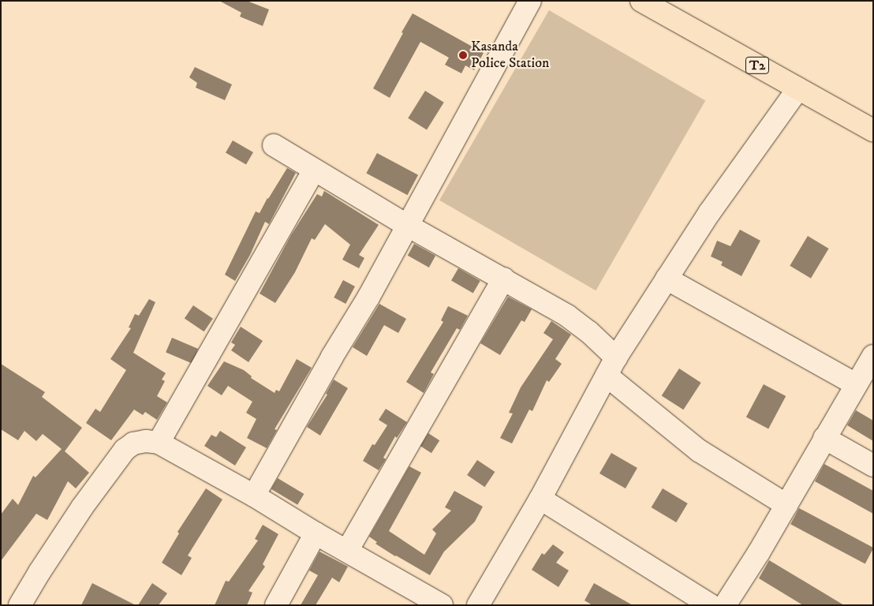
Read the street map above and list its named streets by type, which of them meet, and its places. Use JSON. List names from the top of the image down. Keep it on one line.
{"streets":{"highway":["T2"]},"places":["Kasanda Police Station"]}
